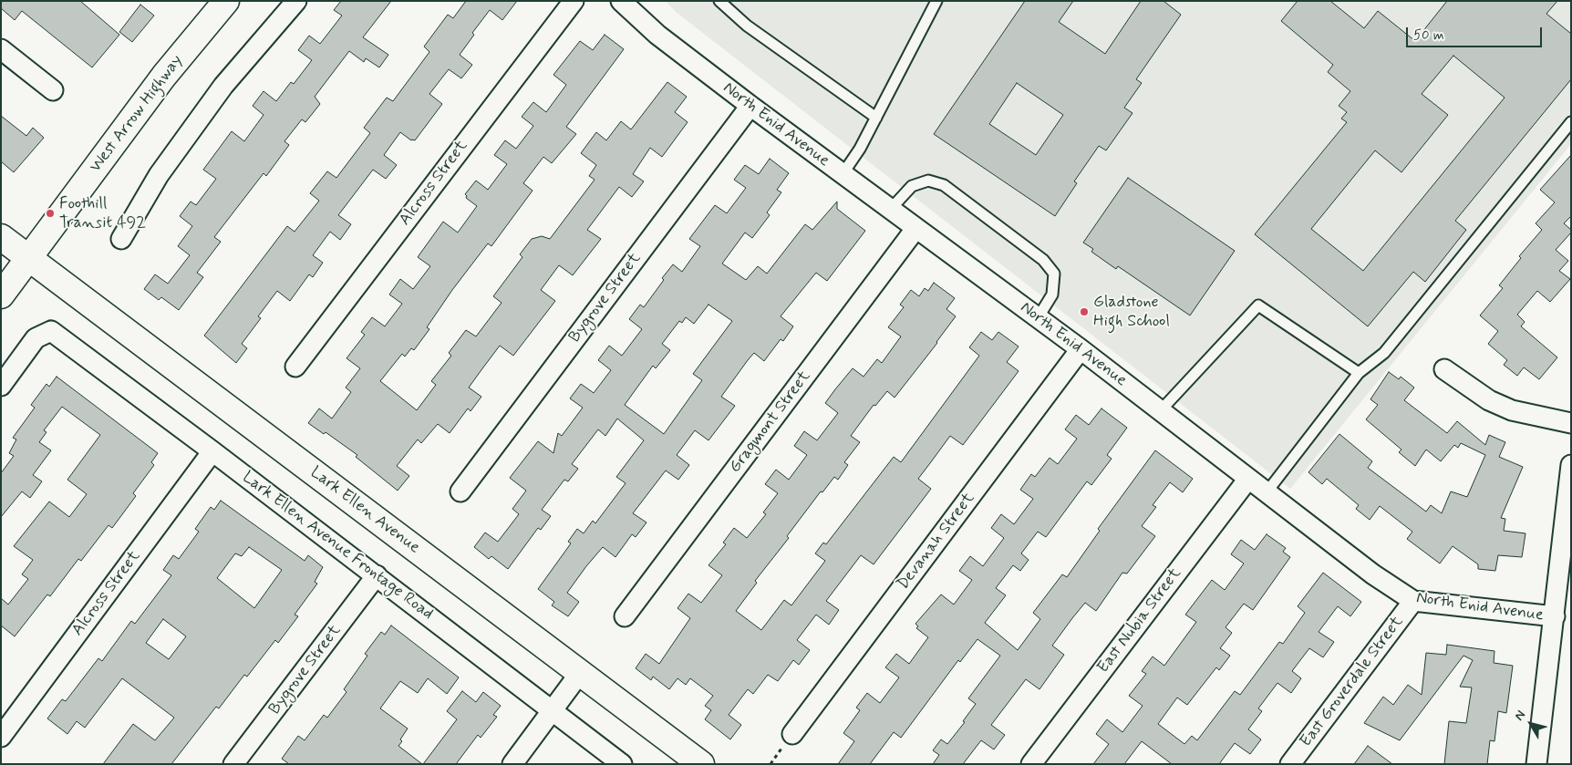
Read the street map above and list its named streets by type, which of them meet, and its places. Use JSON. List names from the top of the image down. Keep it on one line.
{"streets":{"street":["West Arrow Highway","North Enid Avenue","Alcross Street","Bygrove Street","Gragmont Street","Lark Ellen Avenue","Devanah Street","Lark Ellen Avenue Frontage Road","East Nubia Street","East Groverdale Street"]},"crossings":[["West Arrow Highway","Lark Ellen Avenue"],["North Enid Avenue","Bygrove Street"],["North Enid Avenue","Gragmont Street"],["North Enid Avenue","Devanah Street"],["North Enid Avenue","East Nubia Street"],["North Enid Avenue","East Groverdale Street"],["Alcross Street","Lark Ellen Avenue Frontage Road"],["Bygrove Street","Lark Ellen Avenue Frontage Road"]],"places":["Foothill Transit 492","Gladstone High School"],"scale_bar":"50 m","north":"top left"}
